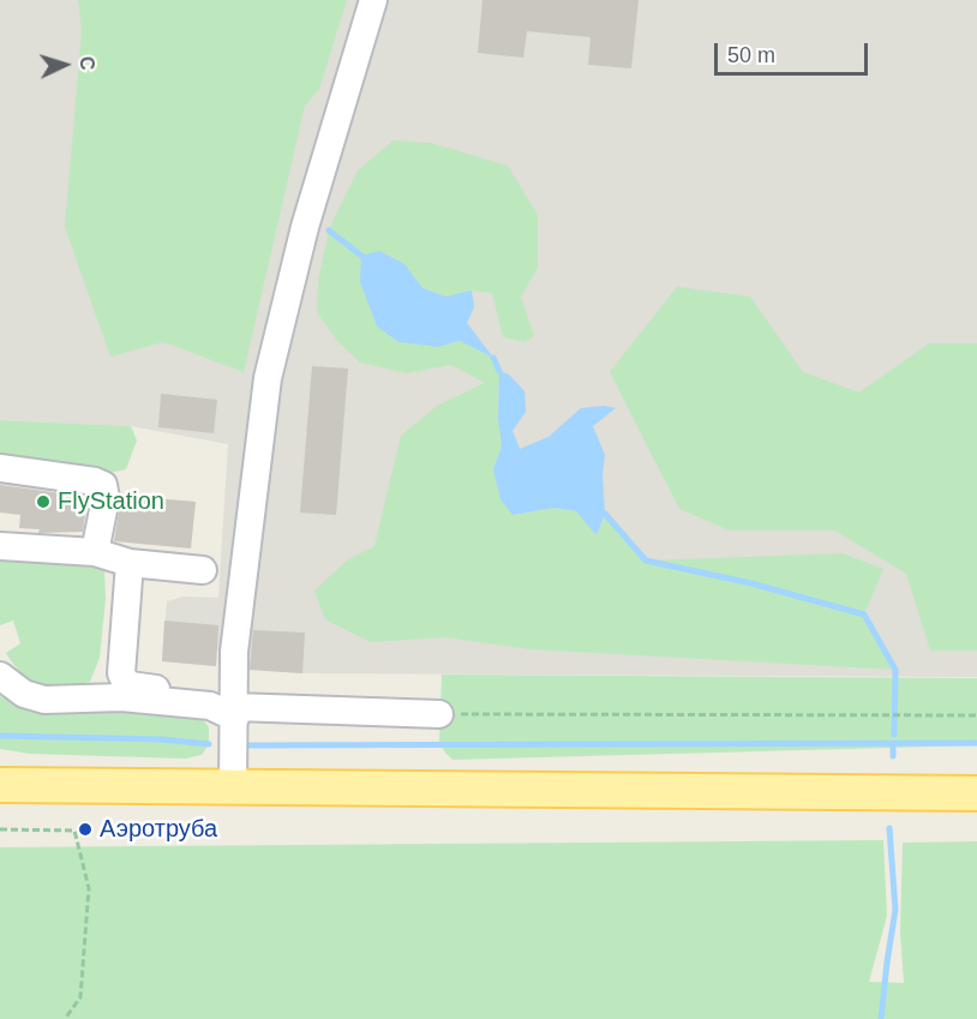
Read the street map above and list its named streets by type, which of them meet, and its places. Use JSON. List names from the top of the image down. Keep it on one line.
{"places":["FlyStation","Аэротруба"],"scale_bar":"50 m","north":"right"}
